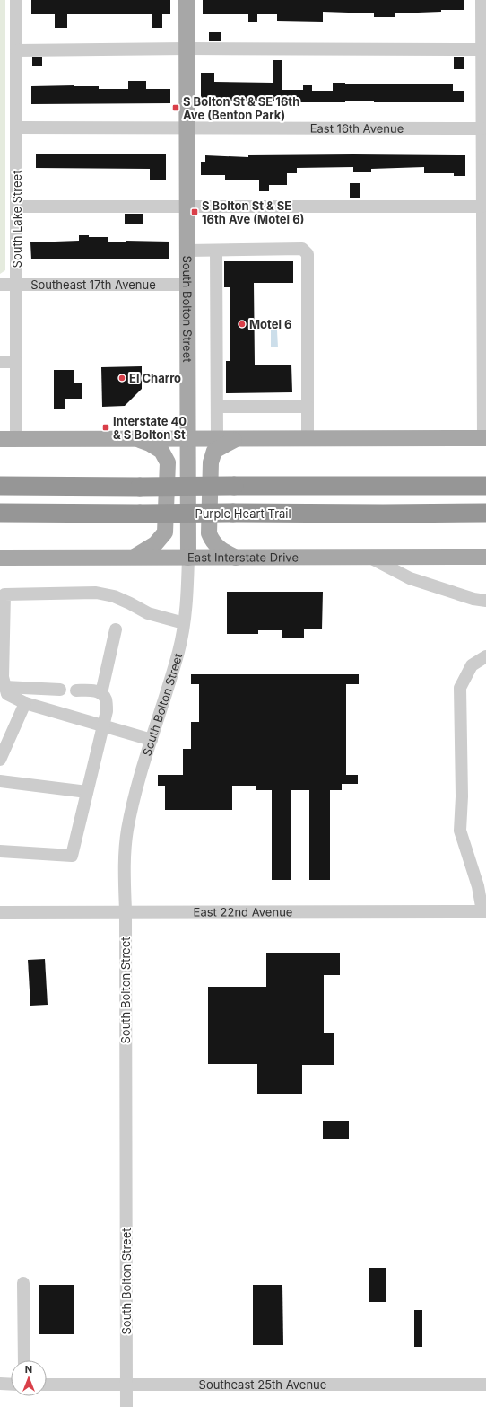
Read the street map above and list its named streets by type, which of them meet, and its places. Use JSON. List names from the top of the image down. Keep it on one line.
{"streets":{"highway":["Purple Heart Trail"],"main road":["South Bolton Street","East Interstate Drive"],"street":["East 16th Avenue","South Lake Street","Southeast 17th Avenue","East 22nd Avenue","Southeast 25th Avenue"]},"crossings":[["East 16th Avenue","South Lake Street"],["East 16th Avenue","South Bolton Street"],["South Lake Street","Southeast 17th Avenue"],["Southeast 17th Avenue","South Bolton Street"],["South Bolton Street","East Interstate Drive"],["South Bolton Street","East 22nd Avenue"],["South Bolton Street","Southeast 25th Avenue"]],"places":{"transit":["S Bolton St & SE 16th Ave (Benton Park)","S Bolton St & SE 16th Ave (Motel 6)","Interstate 40 & S Bolton St"],"other":["Motel 6","El Charro"]},"north":"top"}
